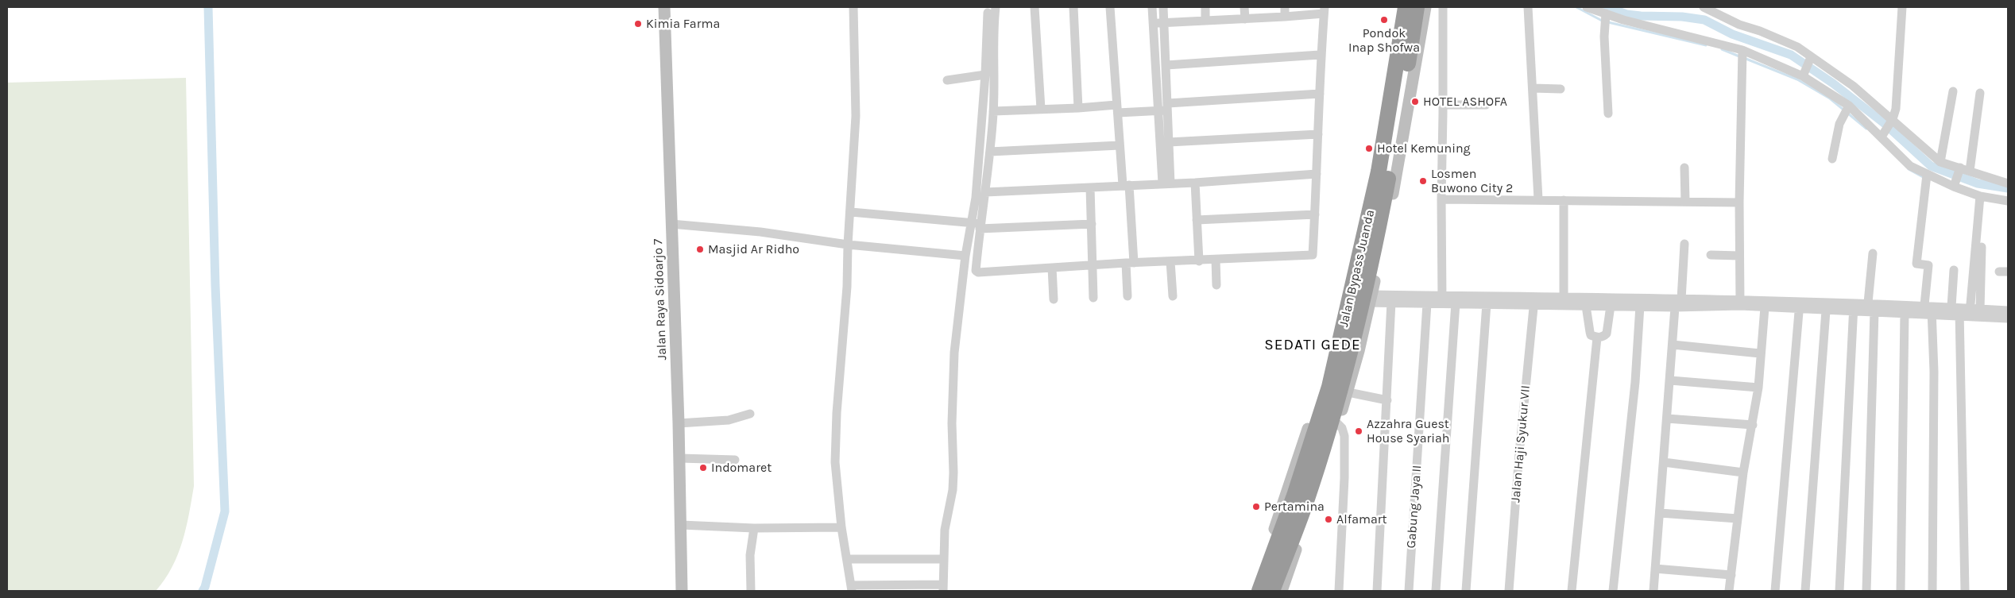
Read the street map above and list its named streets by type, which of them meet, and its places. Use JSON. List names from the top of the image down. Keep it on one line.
{"streets":{"highway":["Jalan Bypass Juanda"],"street":["Jalan Raya Sidoarjo 7","Jalan Haji Syukur VII","Gabung Jaya II"]},"districts":["SEDATI GEDE"],"places":["Pondok Inap Shofwa","Kimia Farma","HOTEL ASHOFA","Hotel Kemuning","Losmen Buwono City 2","Masjid Ar Ridho","Azzahra Guest House Syariah","Indomaret","Pertamina","Alfamart"]}
